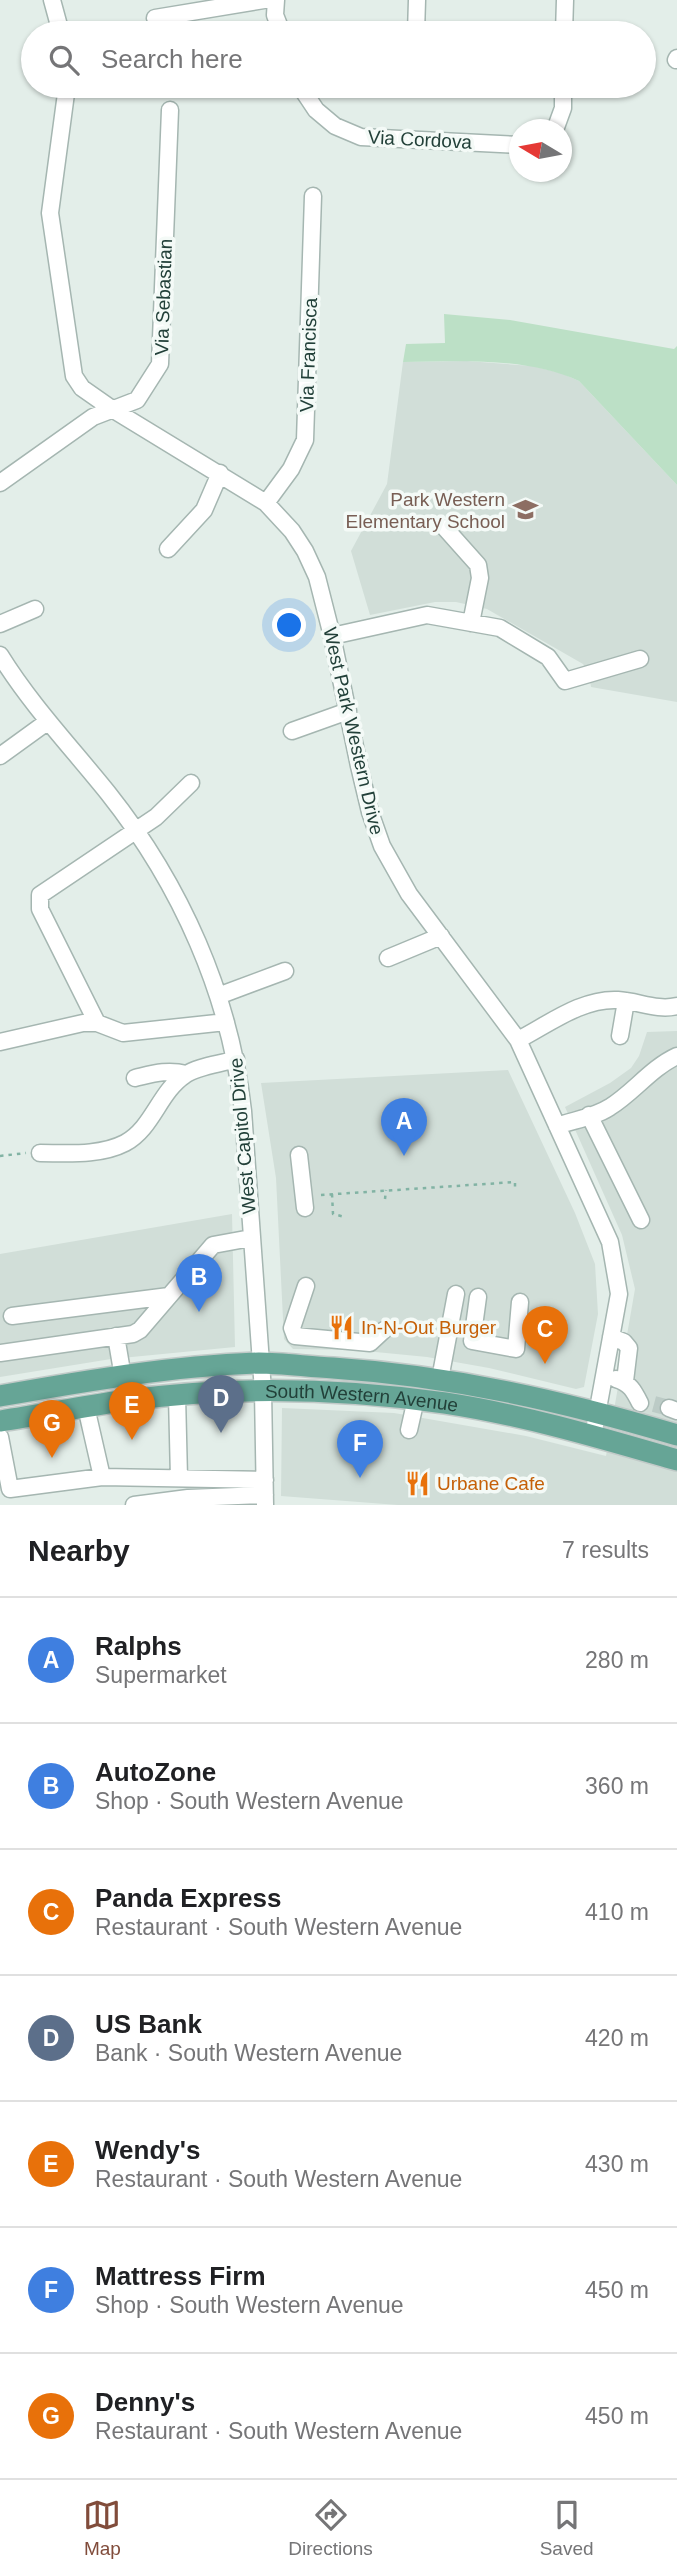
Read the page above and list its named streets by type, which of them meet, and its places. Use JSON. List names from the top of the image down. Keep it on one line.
{"streets":{"main road":["South Western Avenue"],"street":["Via Cordova","Via Sebastian","Via Francisca","West Park Western Drive","West Capitol Drive"]},"crossings":[["Via Sebastian","West Park Western Drive"],["Via Francisca","West Park Western Drive"],["West Park Western Drive","South Western Avenue"],["West Capitol Drive","South Western Avenue"]],"places":{"school or university":["Park Western Elementary School"],"restaurant":["In-N-Out Burger","Urbane Cafe"]},"north":"left","page":{"search":"Search here","pins":["A","B","C","D","E","G","F"],"heading":["Nearby","7 results"],"list":[{"mark":"A","name":"Ralphs","note":"Supermarket","value":"280 m"},{"mark":"B","name":"AutoZone","note":"Shop · South Western Avenue","value":"360 m"},{"mark":"C","name":"Panda Express","note":"Restaurant · South Western Avenue","value":"410 m"},{"mark":"D","name":"US Bank","note":"Bank · South Western Avenue","value":"420 m"},{"mark":"E","name":"Wendy's","note":"Restaurant · South Western Avenue","value":"430 m"},{"mark":"F","name":"Mattress Firm","note":"Shop · South Western Avenue","value":"450 m"},{"mark":"G","name":"Denny's","note":"Restaurant · South Western Avenue","value":"450 m"}],"nav":["Map","Directions","Saved"]}}
